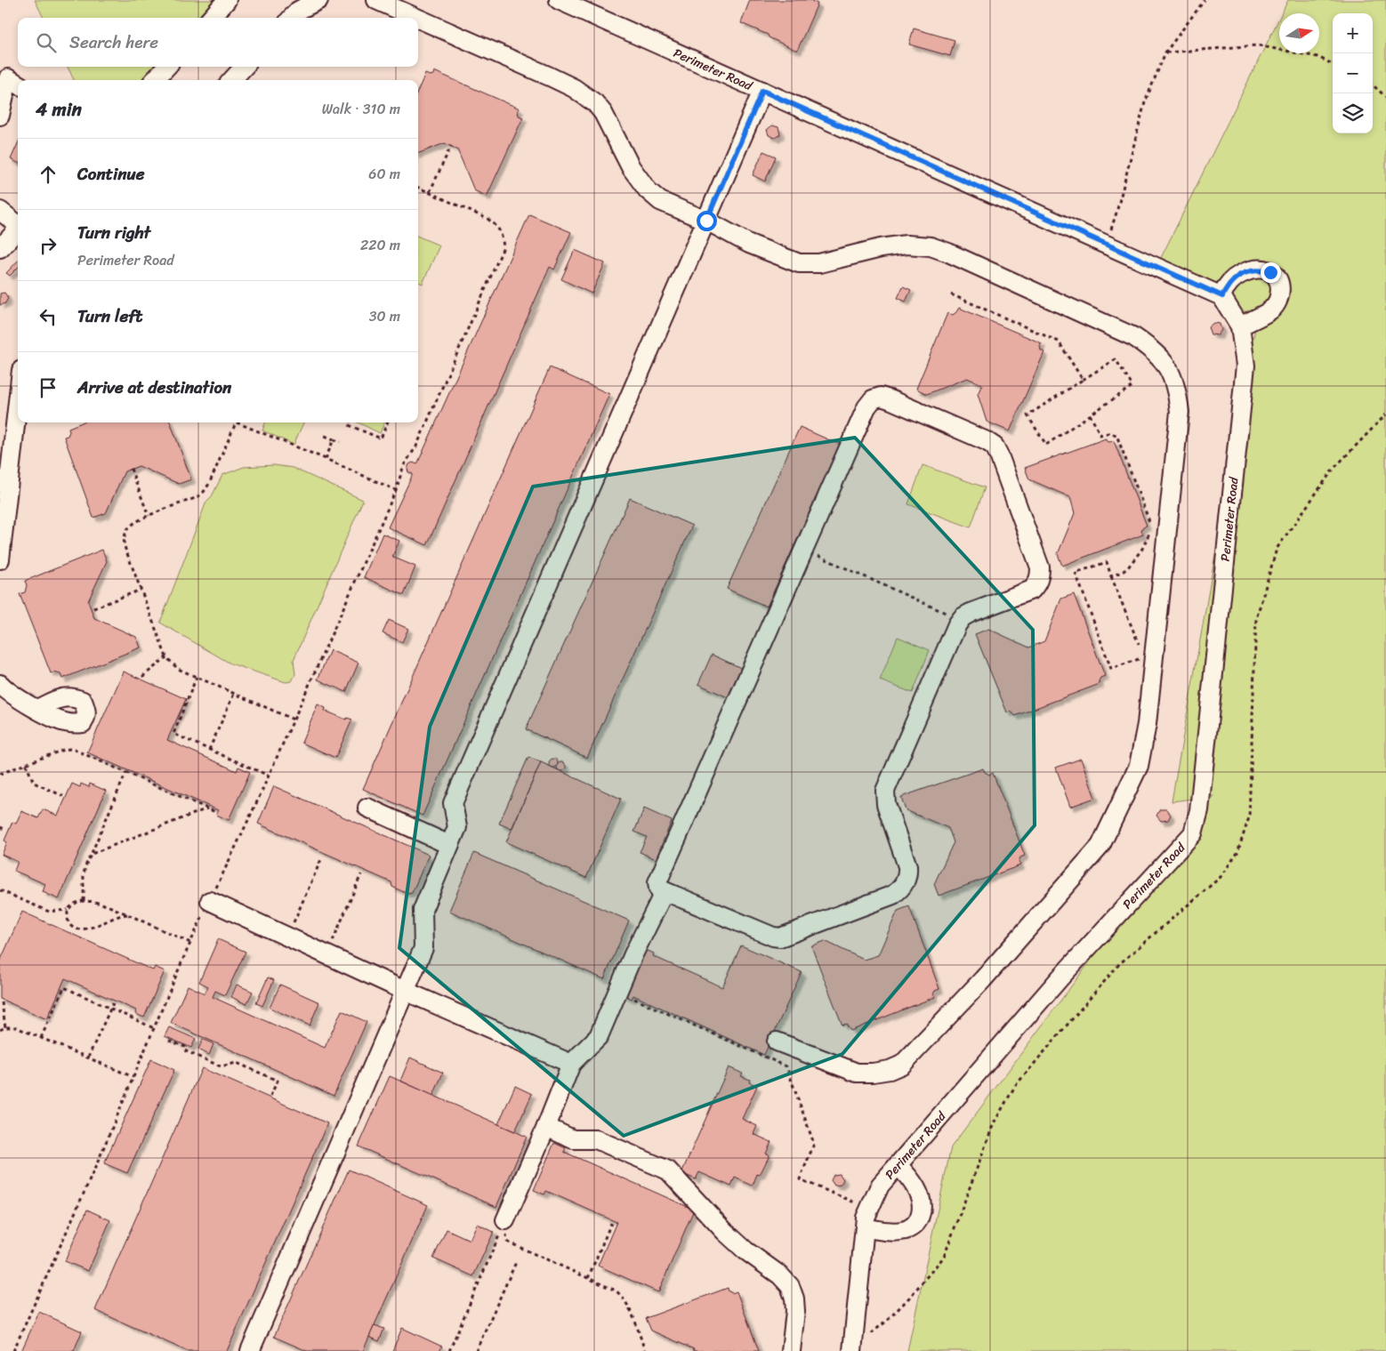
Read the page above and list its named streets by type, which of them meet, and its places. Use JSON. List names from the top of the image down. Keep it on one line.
{"streets":{"street":["Perimeter Road"]},"north":"right","page":{"map_buttons":["+","−"],"search":"Search here","heading":["4 min","Walk · 310 m"],"list":[["Continue","60 m"],["Turn right","Perimeter Road","220 m"],["Turn left","30 m"],"Arrive at destination"]}}
